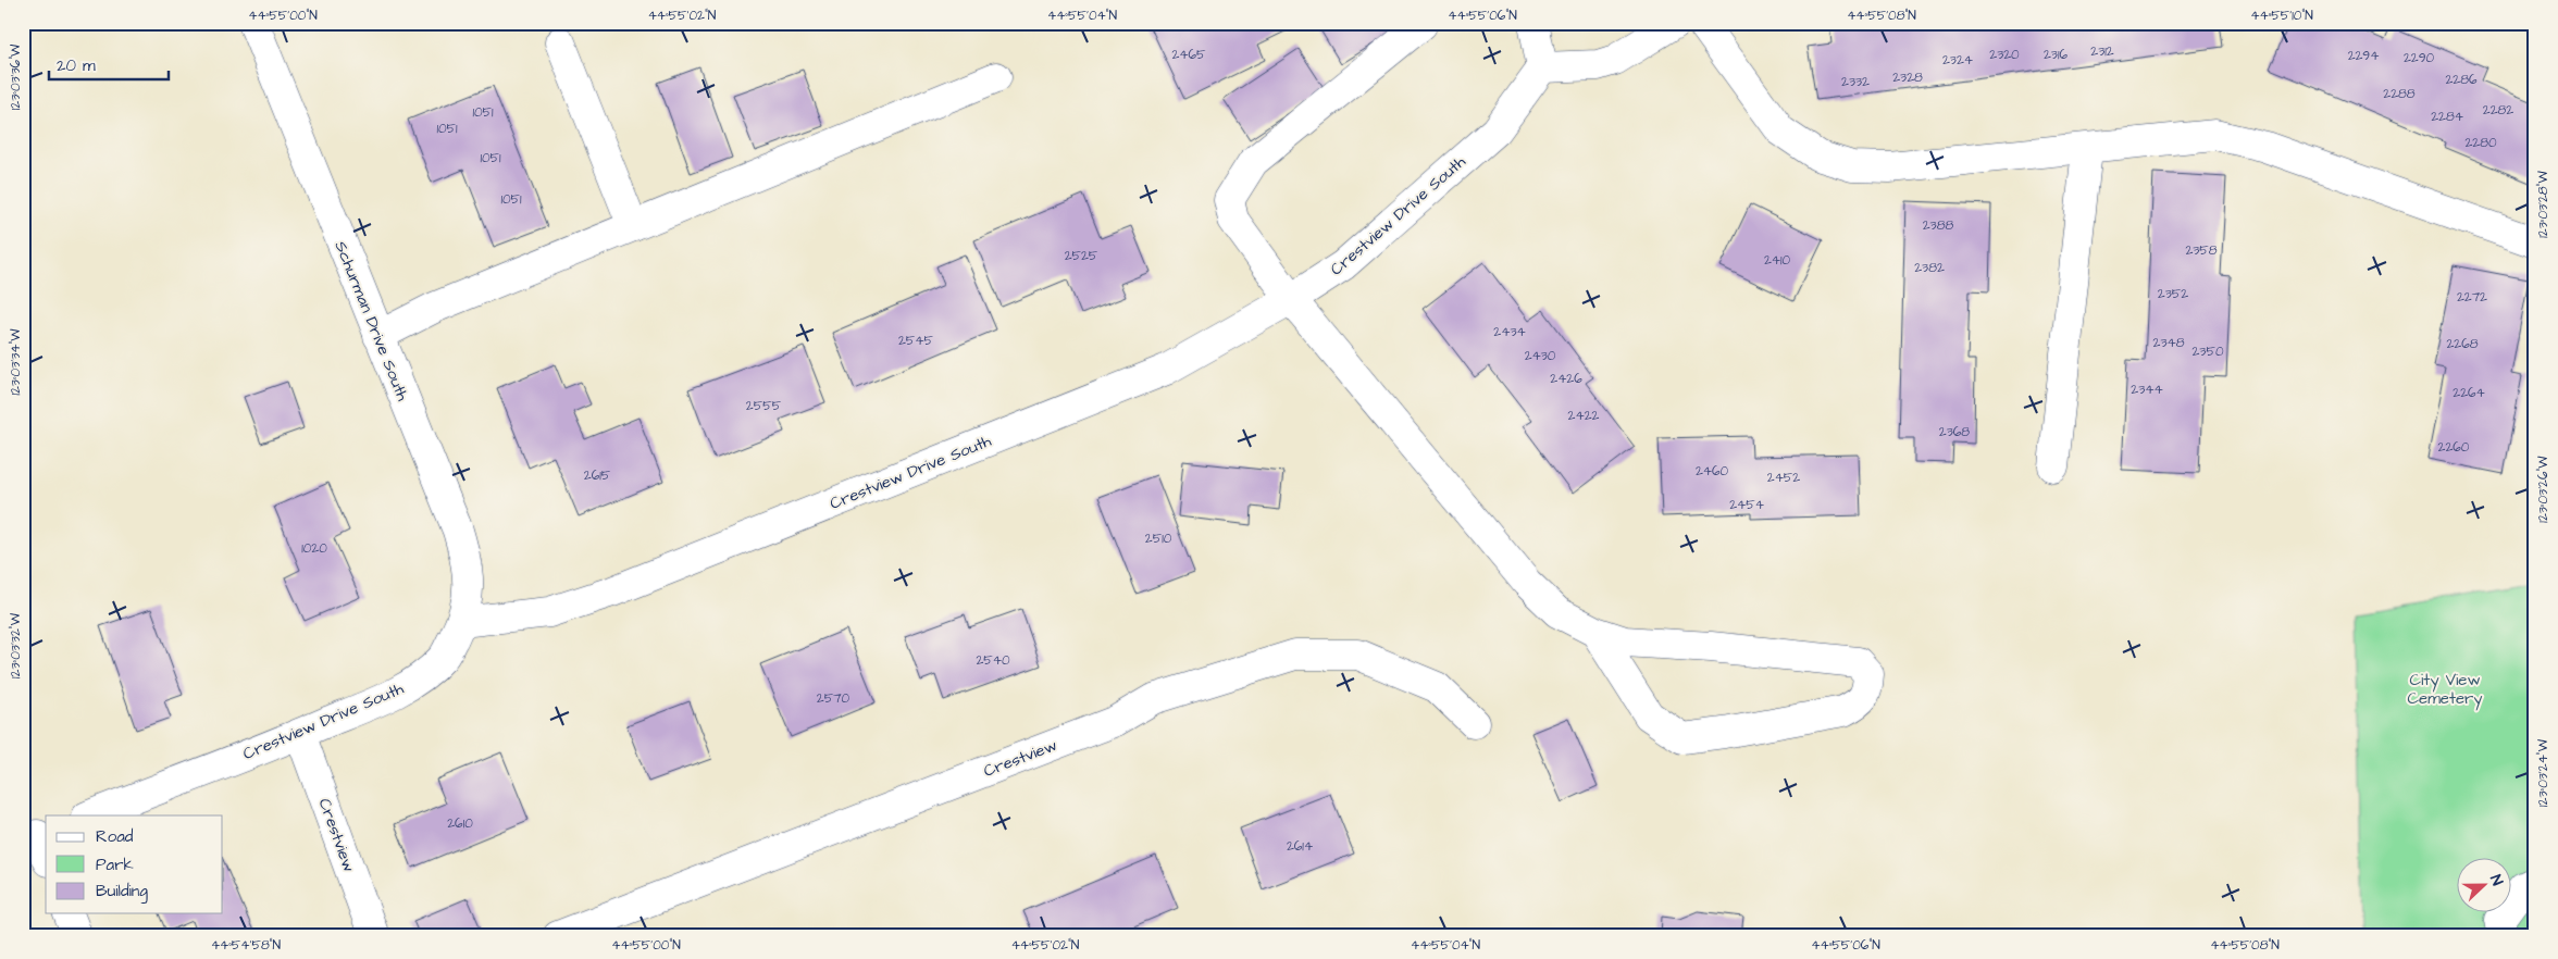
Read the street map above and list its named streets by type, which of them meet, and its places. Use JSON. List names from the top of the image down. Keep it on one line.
{"streets":{"street":["Crestview Drive South","Schurman Drive South","Crestview"]},"crossings":[["Crestview Drive South","Schurman Drive South"],["Crestview Drive South","Crestview"]],"parks":["City View Cemetery"],"house_numbers":["2312","2465","2320","2316","2294","2290","2324","2328","2286","2332","2288","2282","1051","2284","1051","2280","1051","1051","2388","2358","2525","2410","2382","2352","2272","2434","2545","2348","2268","2350","2430","2426","2344","2264","2555","2422","2368","2260","2460","2615","2452","2454","2510","1020","2540","2570","2610","2614"],"legend":["Road","Park","Building"],"scale_bar":"20 m","north":"right","coordinates":["44°55'00\"N","44°55'02\"N","44°55'04\"N","44°55'06\"N","44°55'08\"N","44°55'10\"N","123°03'36\"W","123°03'28\"W","123°03'34\"W","123°03'26\"W","123°03'32\"W","123°03'24\"W","44°54'58\"N"]}
